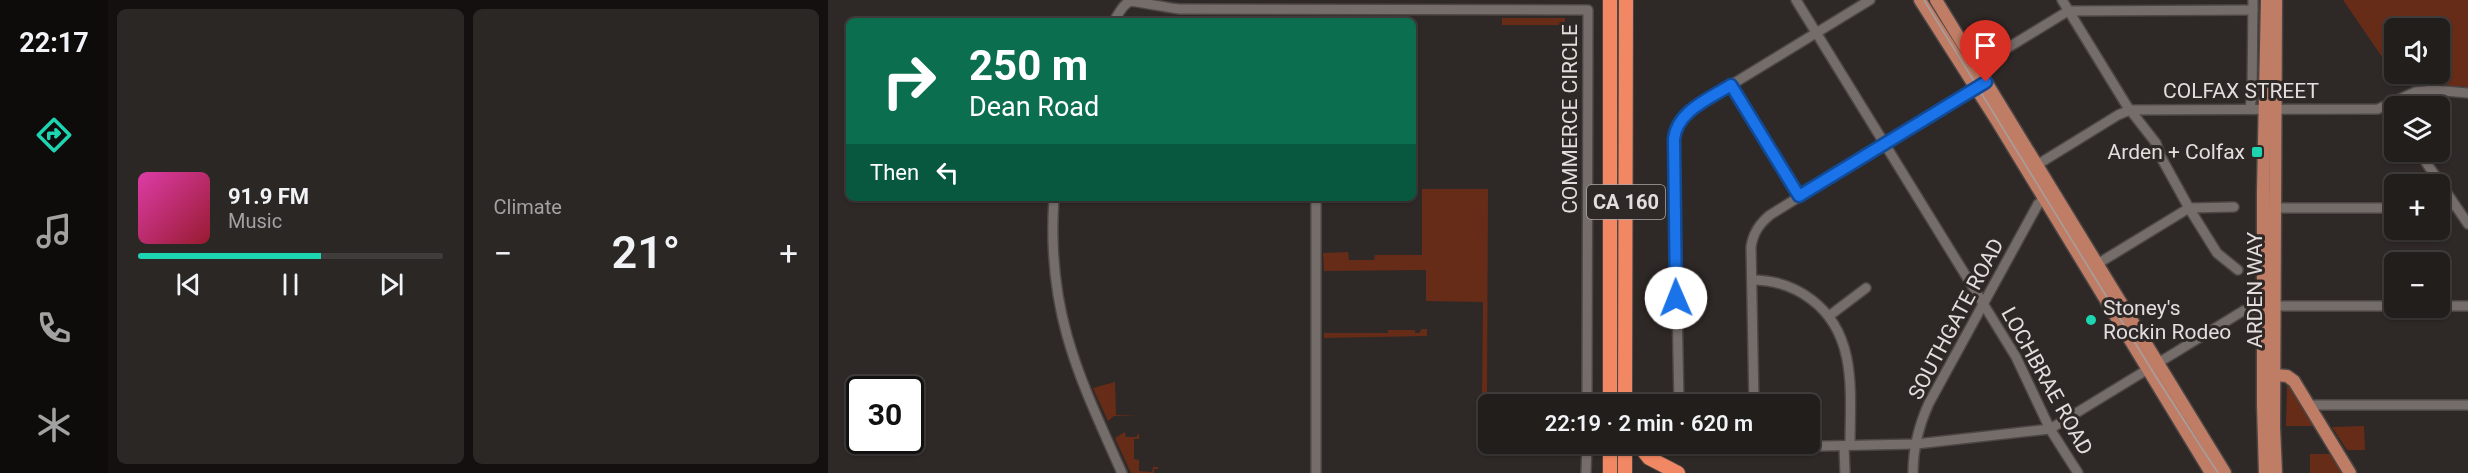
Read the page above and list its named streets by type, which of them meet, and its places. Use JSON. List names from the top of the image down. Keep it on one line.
{"streets":{"highway":["CA 160"],"main road":["ARDEN WAY"],"street":["COLFAX STREET","COMMERCE CIRCLE","SOUTHGATE ROAD","LOCHBRAE ROAD"]},"crossings":[["COLFAX STREET","ARDEN WAY"],["SOUTHGATE ROAD","LOCHBRAE ROAD"]],"places":{"transit":["Arden + Colfax"],"other":["Stoney's Rockin Rodeo"]},"page":{"tabs":"22:17","tile":"Climate","map_buttons":["+","−"],"turn":["250 m","Dean Road"],"then":"Then","song":["91.9 FM","Music"],"heat":["−","21°","+"],"limit":"30","trip":"22:19 · 2 min · 620 m"}}
